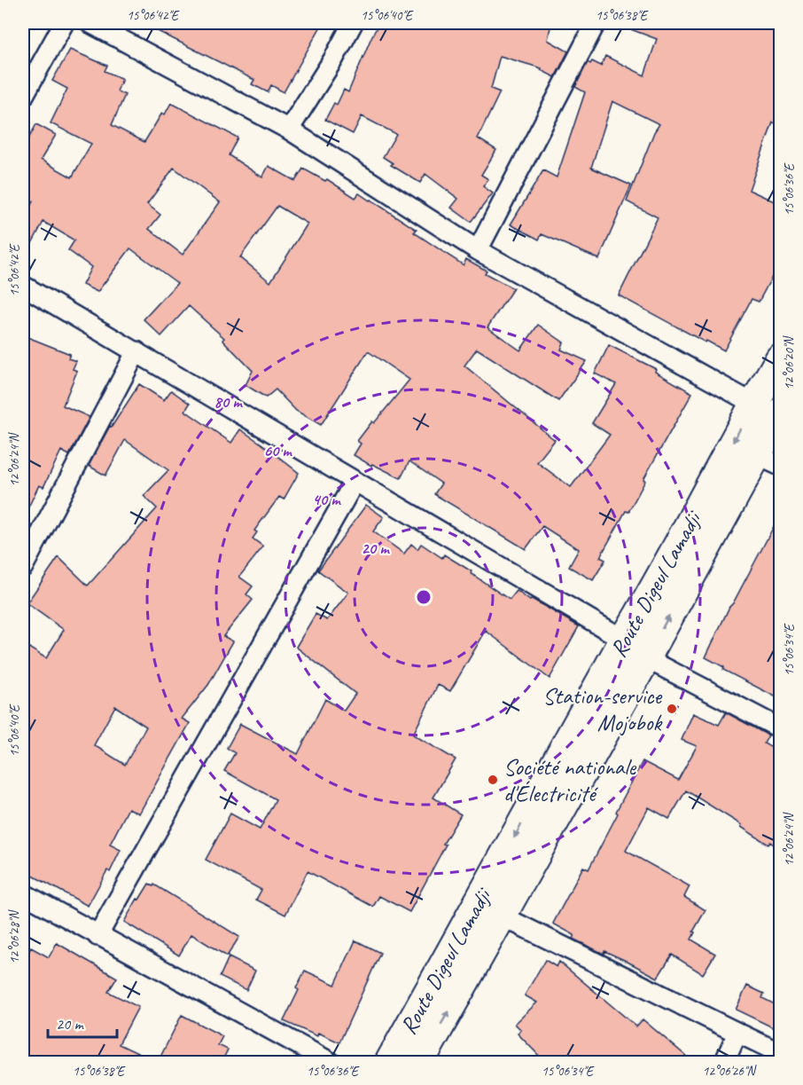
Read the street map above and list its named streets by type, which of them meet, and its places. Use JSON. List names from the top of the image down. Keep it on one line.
{"streets":{"main road":["Route Digeul Lamadji"]},"places":["Station-service Mojobok","Société nationale d'Électricité"],"scale_bar":"20 m","coordinates":["15°06'42\"E","15°06'40\"E","15°06'38\"E","15°06'36\"E","12°06'20\"N","12°06'24\"N","15°06'34\"E","12°06'28\"N","12°06'26\"N"],"rings":["80 m","60 m","40 m","20 m"]}
